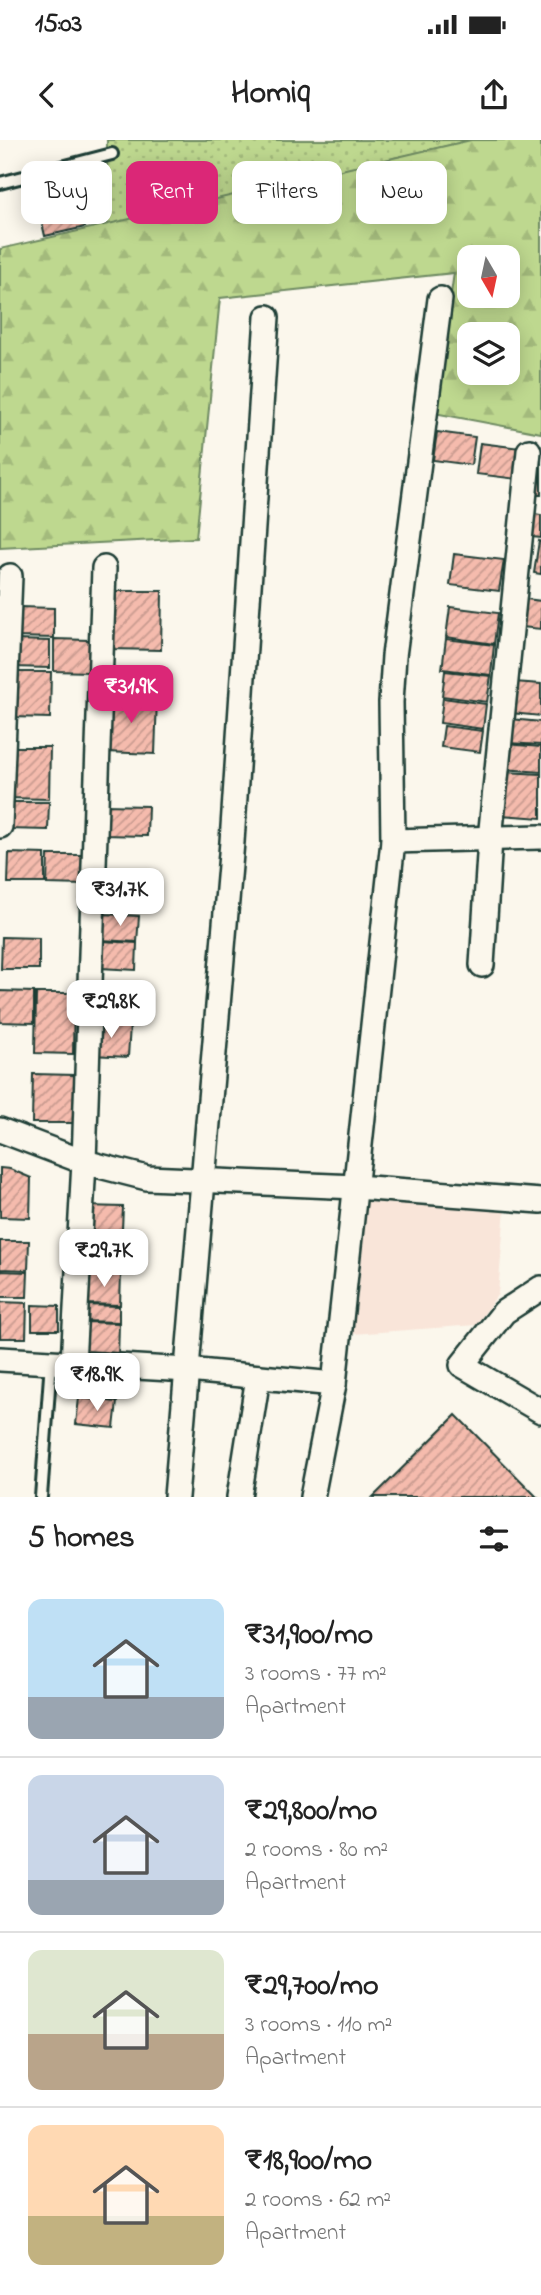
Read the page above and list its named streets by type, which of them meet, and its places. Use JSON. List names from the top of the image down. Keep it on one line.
{"north":"bottom","page":{"status":"15:03","header":"Homiq","chip":["Buy","Rent","Filters","New"],"price":["₹31.9K","₹31.7K","₹29.8K","₹29.7K","₹18.9K"],"heading":"5 homes","list":[{"name":"₹31,900/mo","note":"3 rooms · 77 m² · Apartment"},{"name":"₹29,800/mo","note":"2 rooms · 80 m² · Apartment"},{"name":"₹29,700/mo","note":"3 rooms · 110 m² · Apartment"},{"name":"₹18,900/mo","note":"2 rooms · 62 m² · Apartment"}]}}
